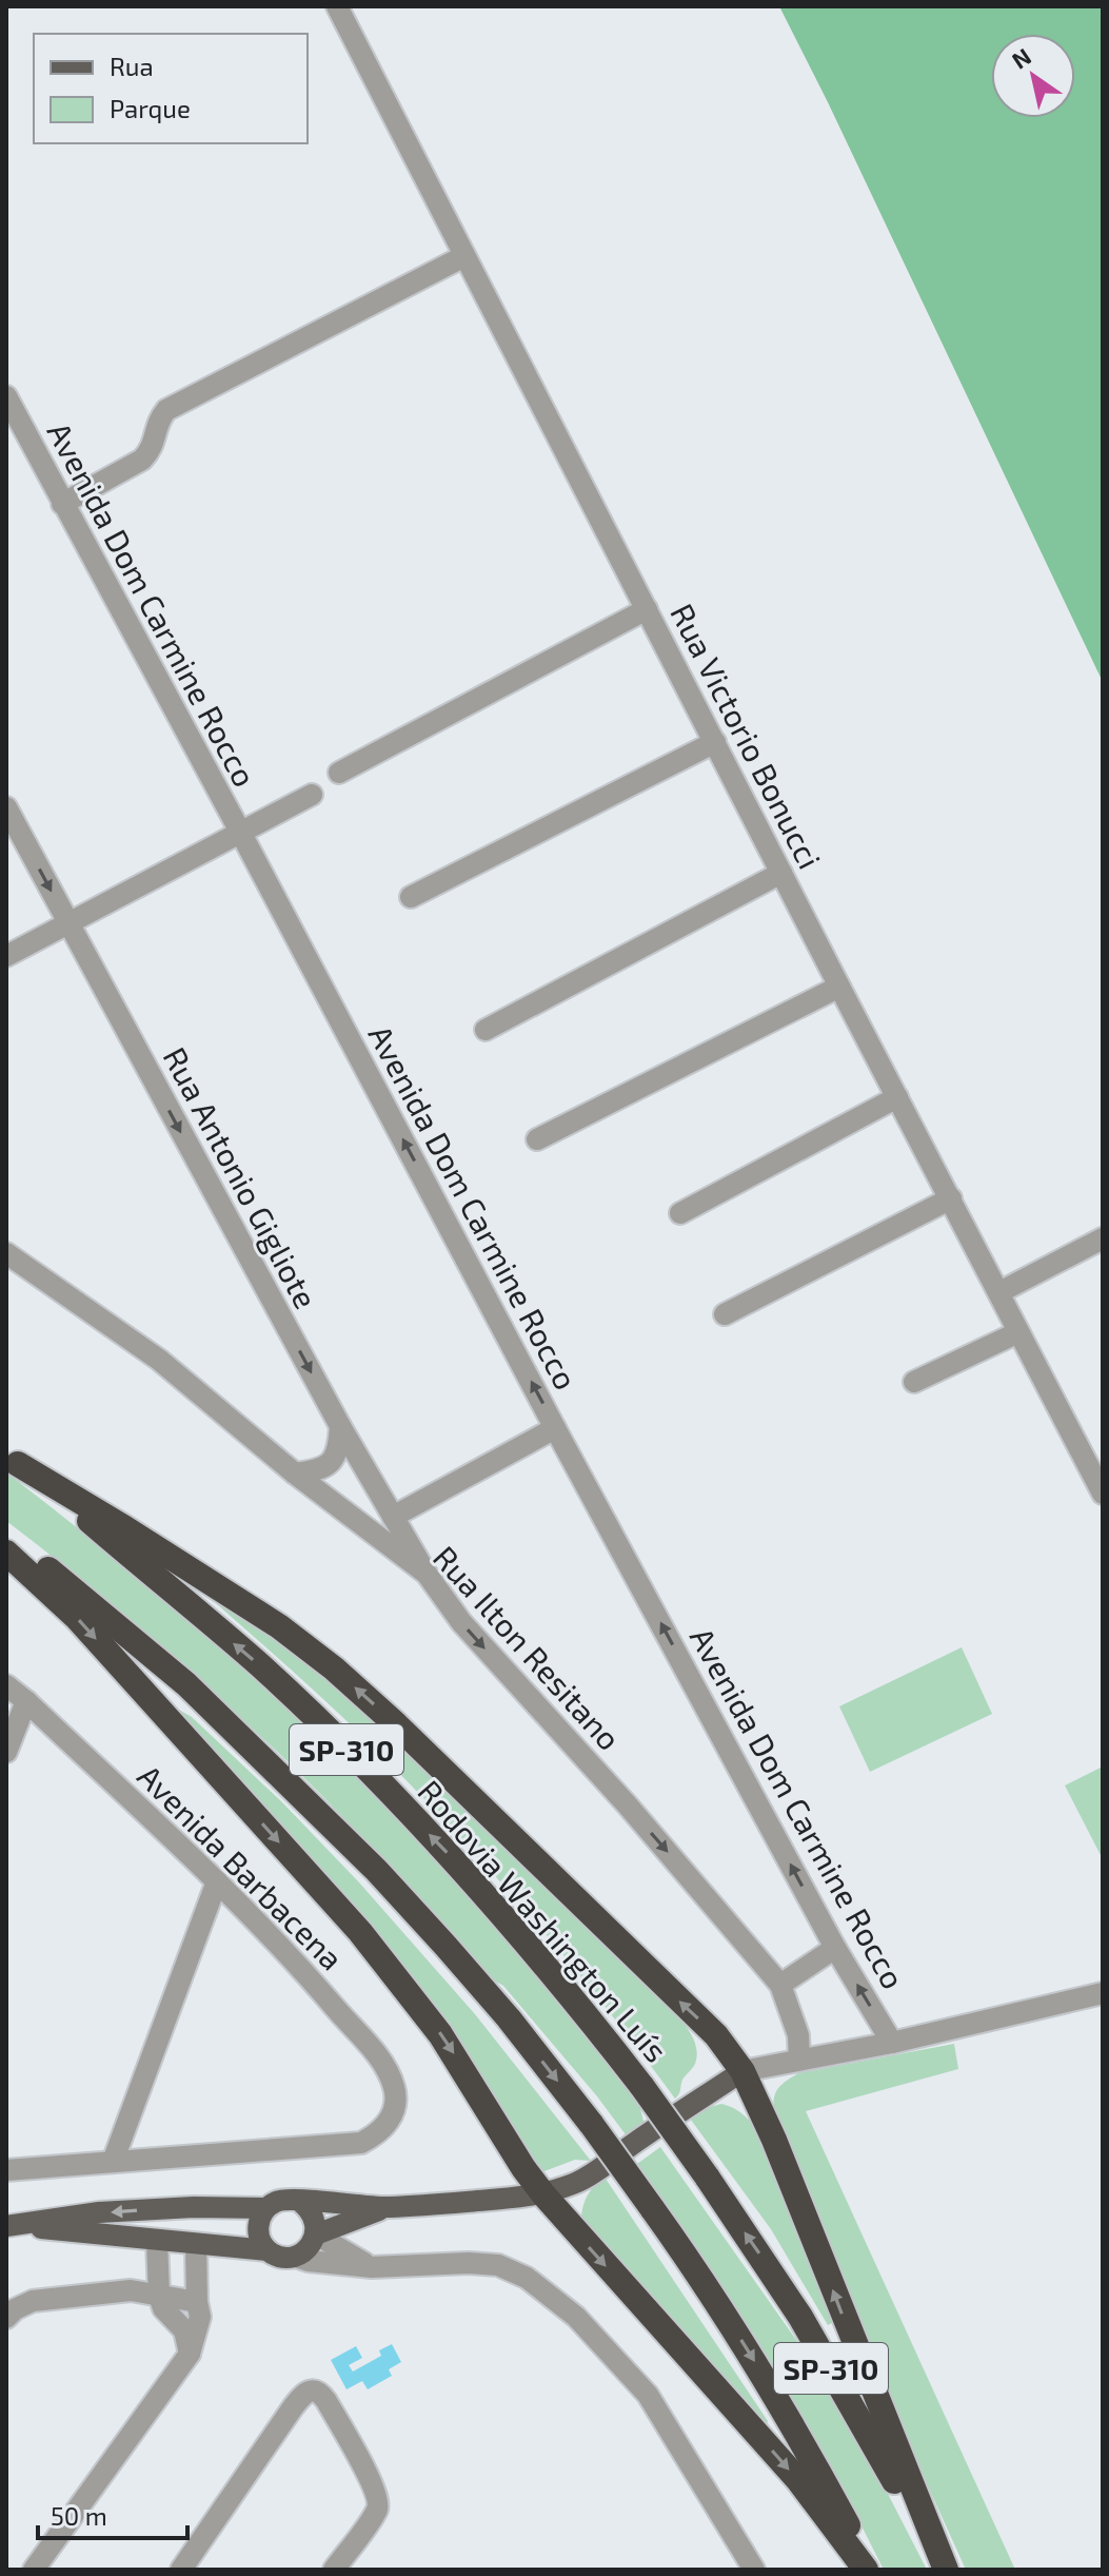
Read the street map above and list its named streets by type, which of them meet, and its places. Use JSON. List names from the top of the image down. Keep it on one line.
{"streets":{"highway":["SP-310","Rodovia Washington Luís"],"street":["Avenida Dom Carmine Rocco","Rua Victorio Bonucci","Rua Antonio Gigliote","Rua Ilton Resitano","Avenida Barbacena"]},"crossings":[["Rua Antonio Gigliote","Rua Ilton Resitano"]],"one_way":["Avenida Dom Carmine Rocco","Rua Antonio Gigliote","Rua Ilton Resitano"],"legend":["Rua","Parque"],"scale_bar":"50 m","north":"top left"}
